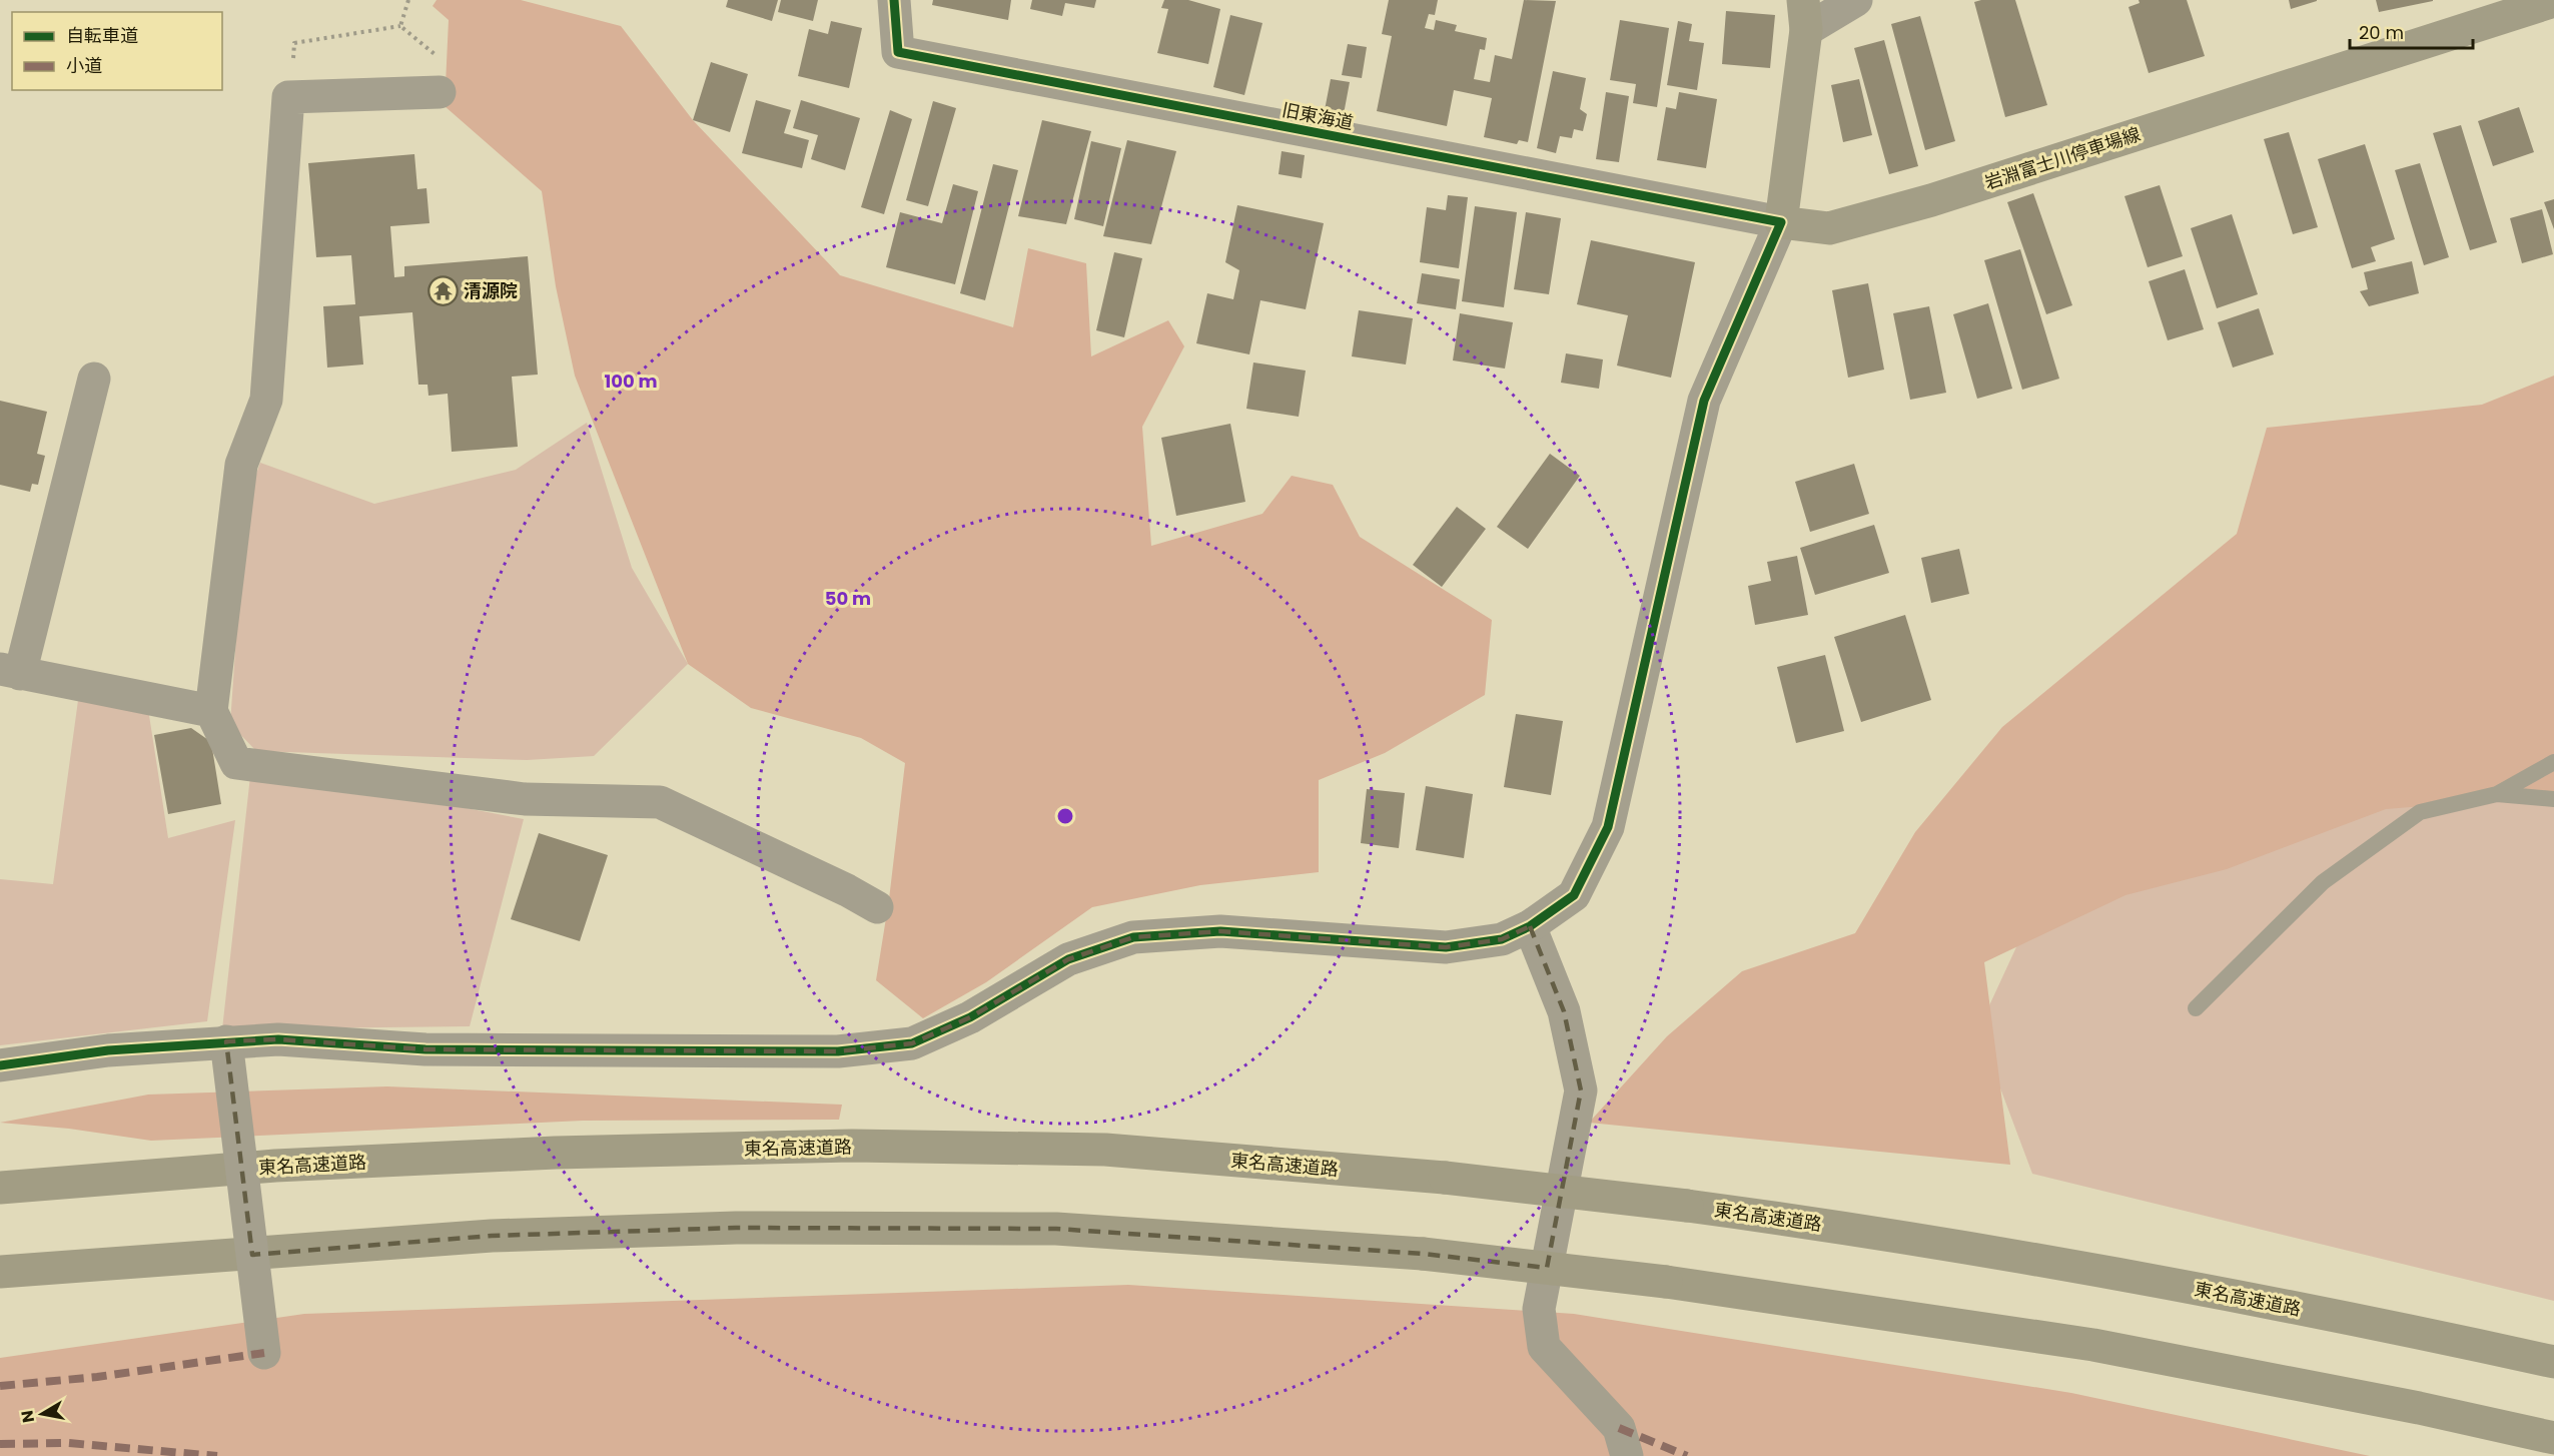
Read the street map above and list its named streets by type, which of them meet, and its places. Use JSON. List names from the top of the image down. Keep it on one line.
{"streets":{"highway":["東名高速道路"],"main road":["岩淵富士川停車場線"],"street":["旧東海道"]},"crossings":[["旧東海道","岩淵富士川停車場線"]],"places":{"temple":["清源院"]},"legend":["自転車道","小道"],"scale_bar":"20 m","north":"left","rings":["100 m","50 m"]}
